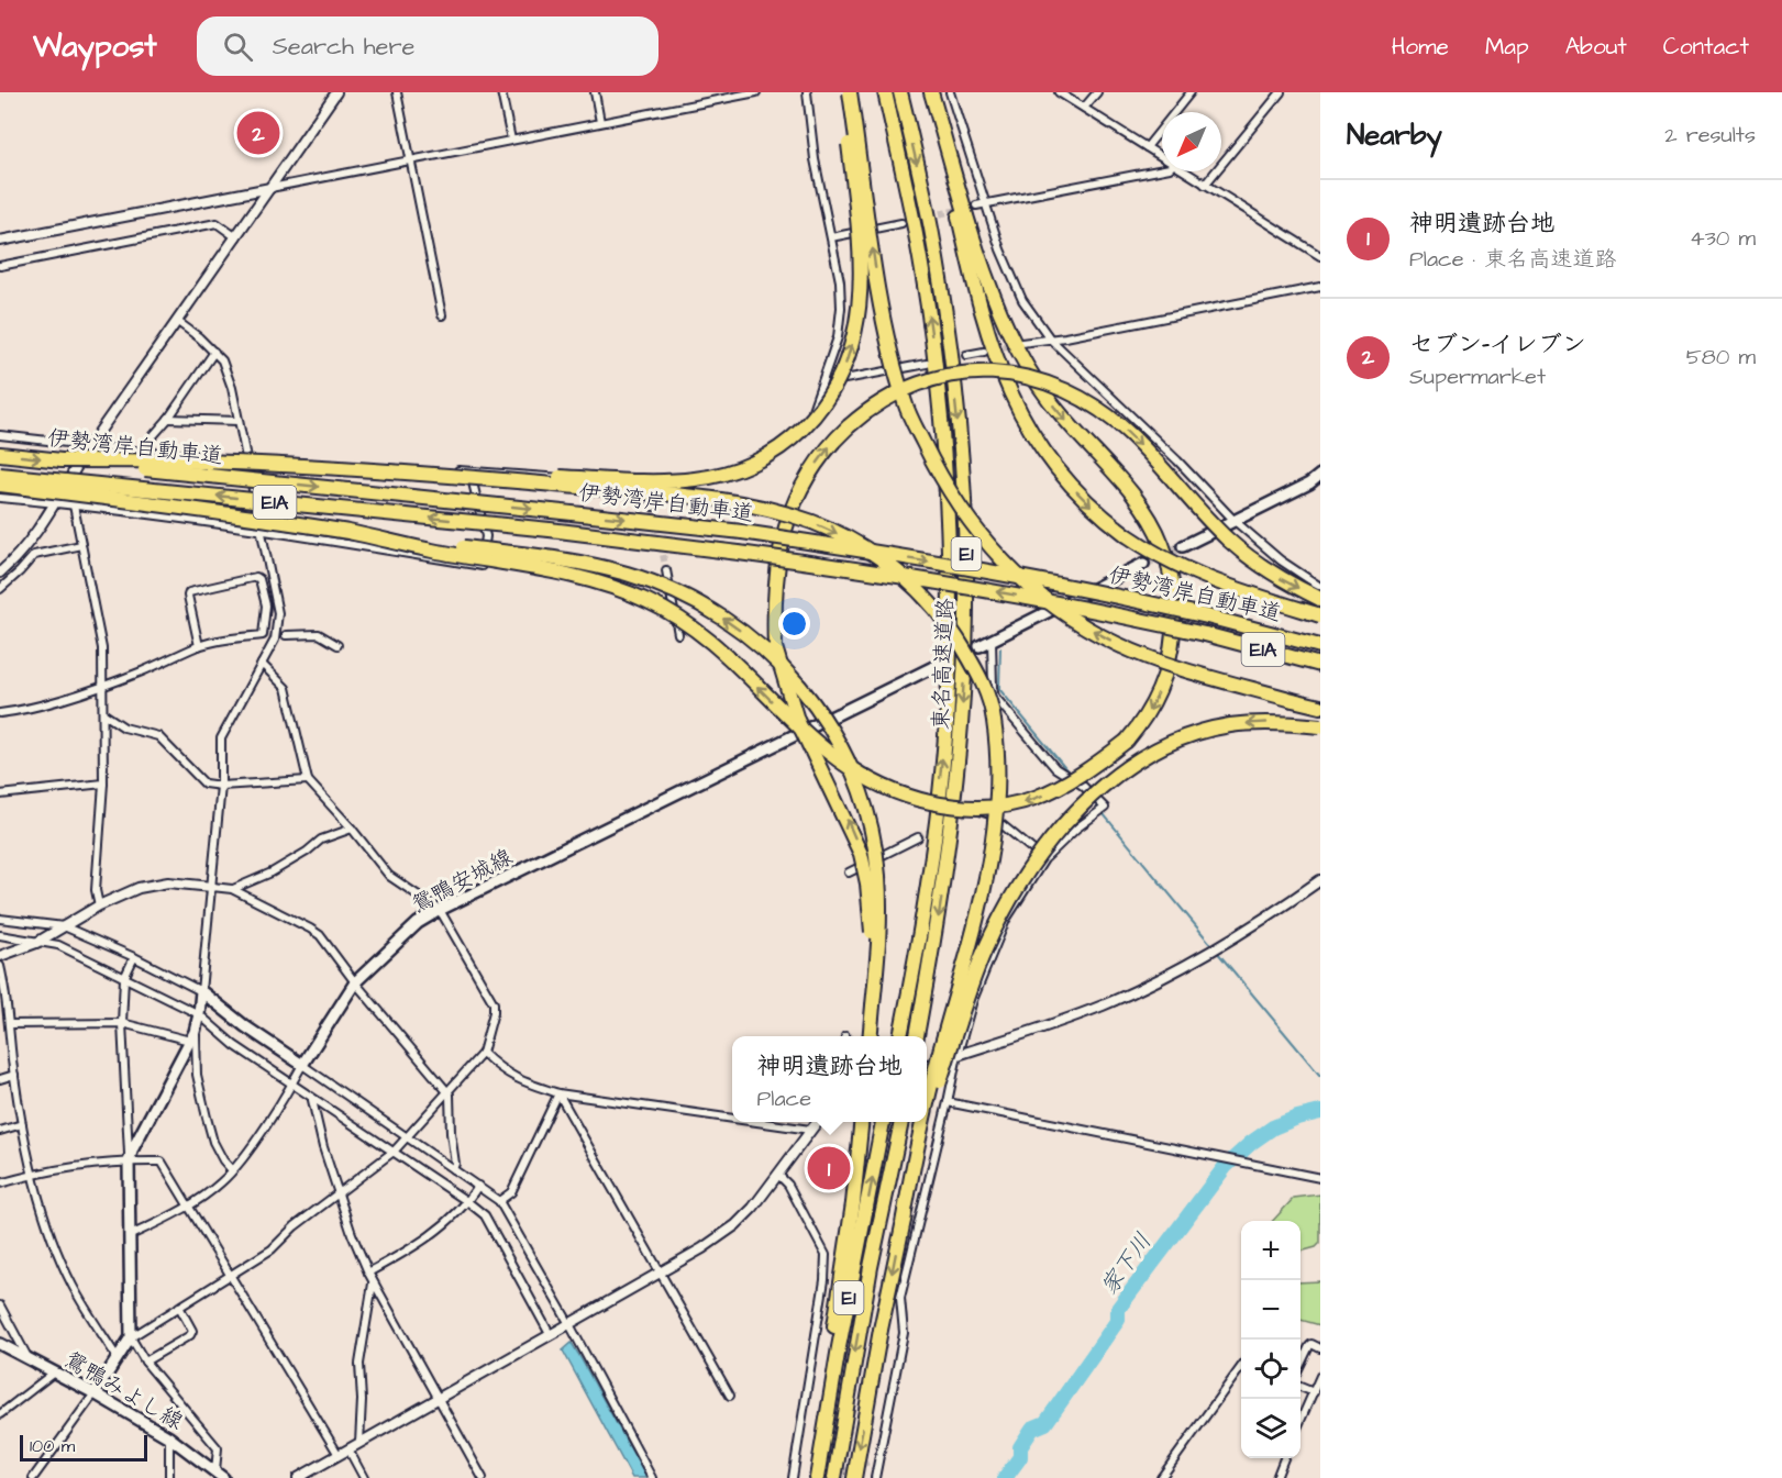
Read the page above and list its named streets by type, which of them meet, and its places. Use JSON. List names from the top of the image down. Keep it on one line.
{"streets":{"highway":["伊勢湾岸自動車道","E1A","E1","東名高速道路"],"main road":["鴛鴨安城線","鴛鴨みよし線"]},"water":["家下川"],"scale_bar":"100 m","north":"bottom left","page":{"header":"Waypost","search":"Search here","nav":["Home","Map","About","Contact"],"heading":["Nearby","2 results"],"pins":["2","1"],"list":[{"mark":"1","name":"神明遺跡台地","note":"Place · 東名高速道路","value":"430 m"},{"mark":"2","name":"セブン-イレブン","note":"Supermarket","value":"580 m"}],"popup":["神明遺跡台地","Place"],"map_buttons":["+","−"],"scale":"100 m"}}
